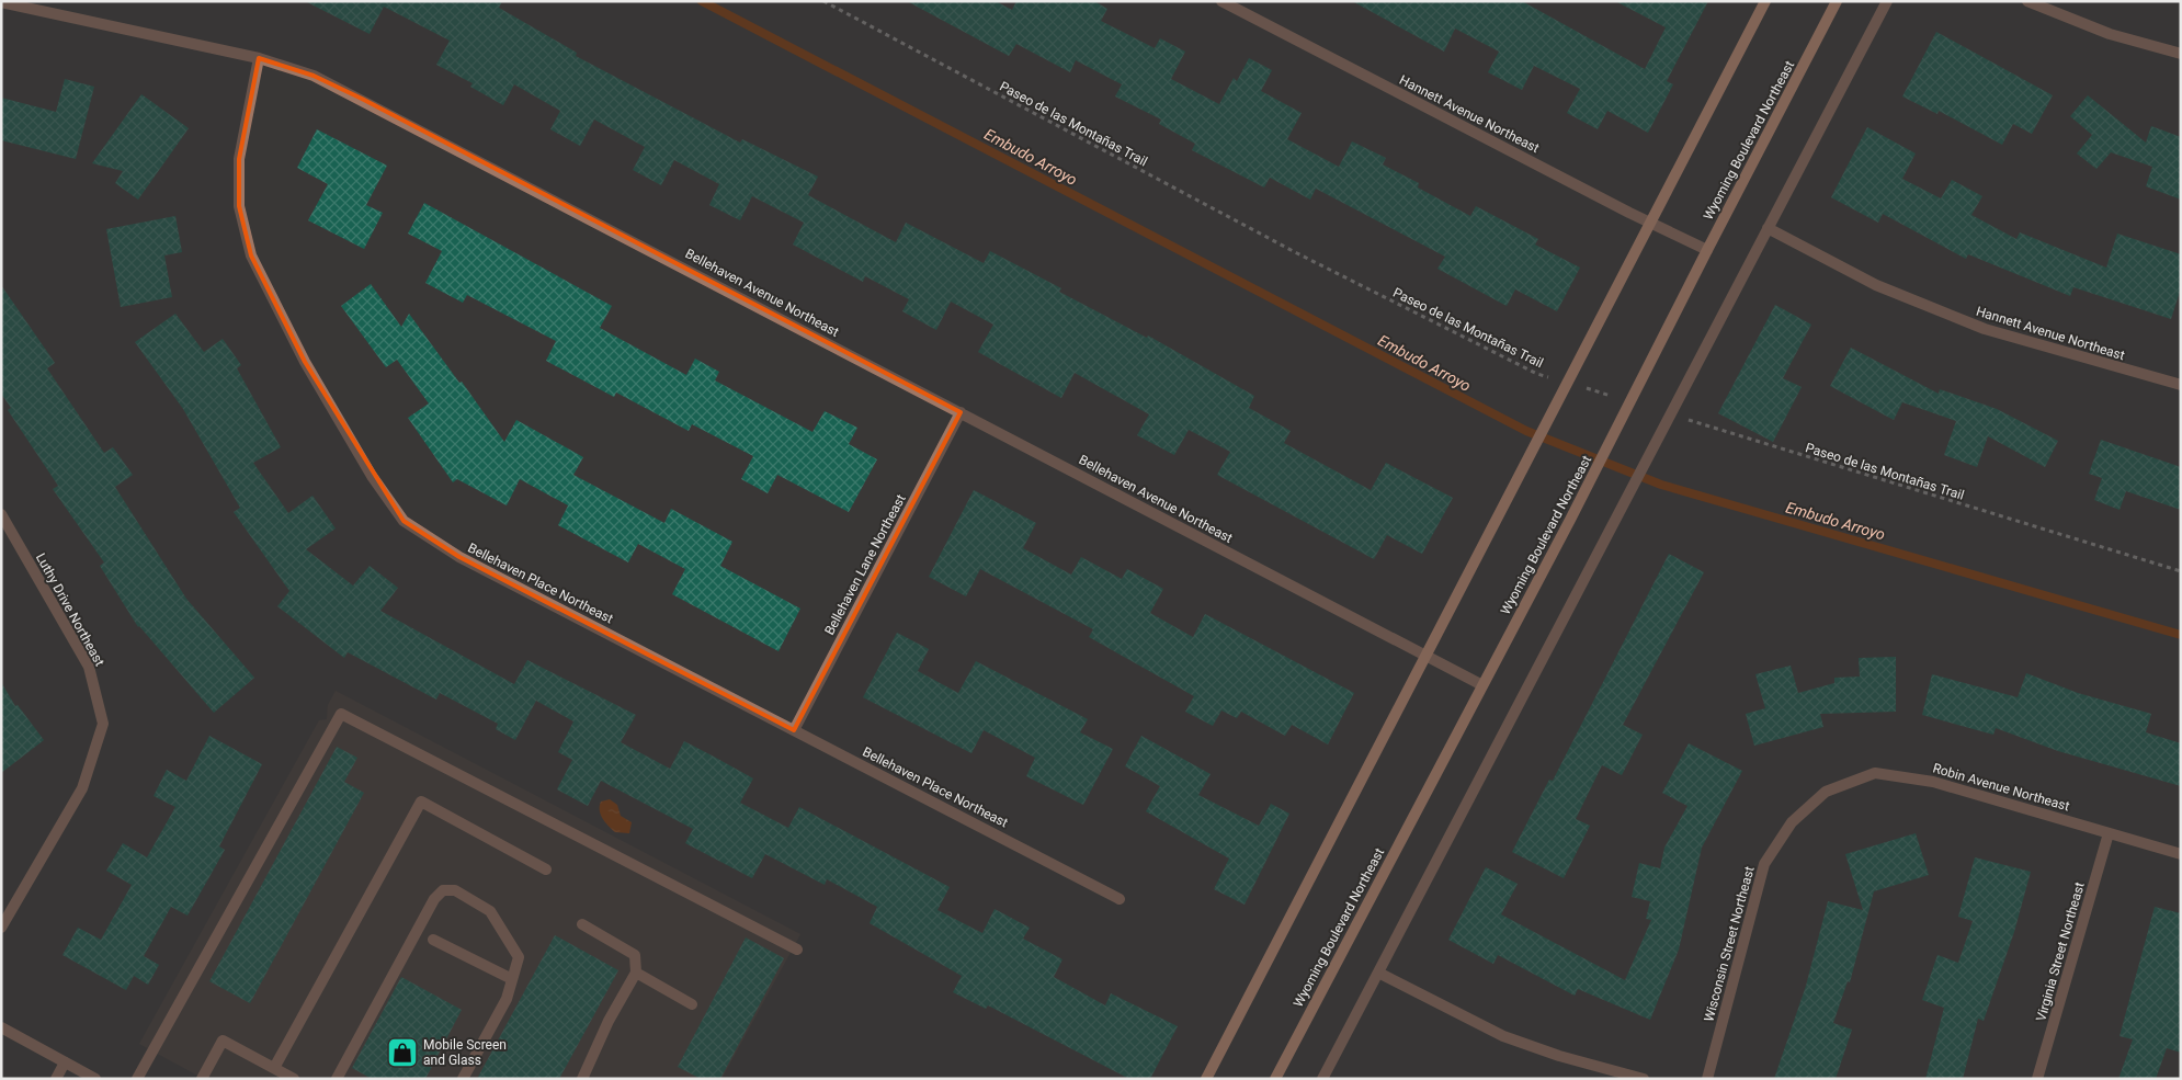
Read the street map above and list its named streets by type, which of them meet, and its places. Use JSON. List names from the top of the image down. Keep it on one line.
{"streets":{"main road":["Wyoming Boulevard Northeast"],"street":["Hannett Avenue Northeast","Bellehaven Avenue Northeast","Bellehaven Lane Northeast","Bellehaven Place Northeast","Luthy Drive Northeast","Robin Avenue Northeast","Wisconsin Street Northeast","Virginia Street Northeast"],"path":["Paseo de las Montañas Trail"]},"crossings":[["Hannett Avenue Northeast","Wyoming Boulevard Northeast"],["Paseo de las Montañas Trail","Wyoming Boulevard Northeast"],["Wyoming Boulevard Northeast","Bellehaven Avenue Northeast"],["Bellehaven Avenue Northeast","Bellehaven Lane Northeast"],["Bellehaven Avenue Northeast","Bellehaven Place Northeast"],["Bellehaven Lane Northeast","Bellehaven Place Northeast"],["Robin Avenue Northeast","Wisconsin Street Northeast"],["Robin Avenue Northeast","Virginia Street Northeast"]],"water":["Embudo Arroyo"],"places":{"shop":["Mobile Screen and Glass"]}}
